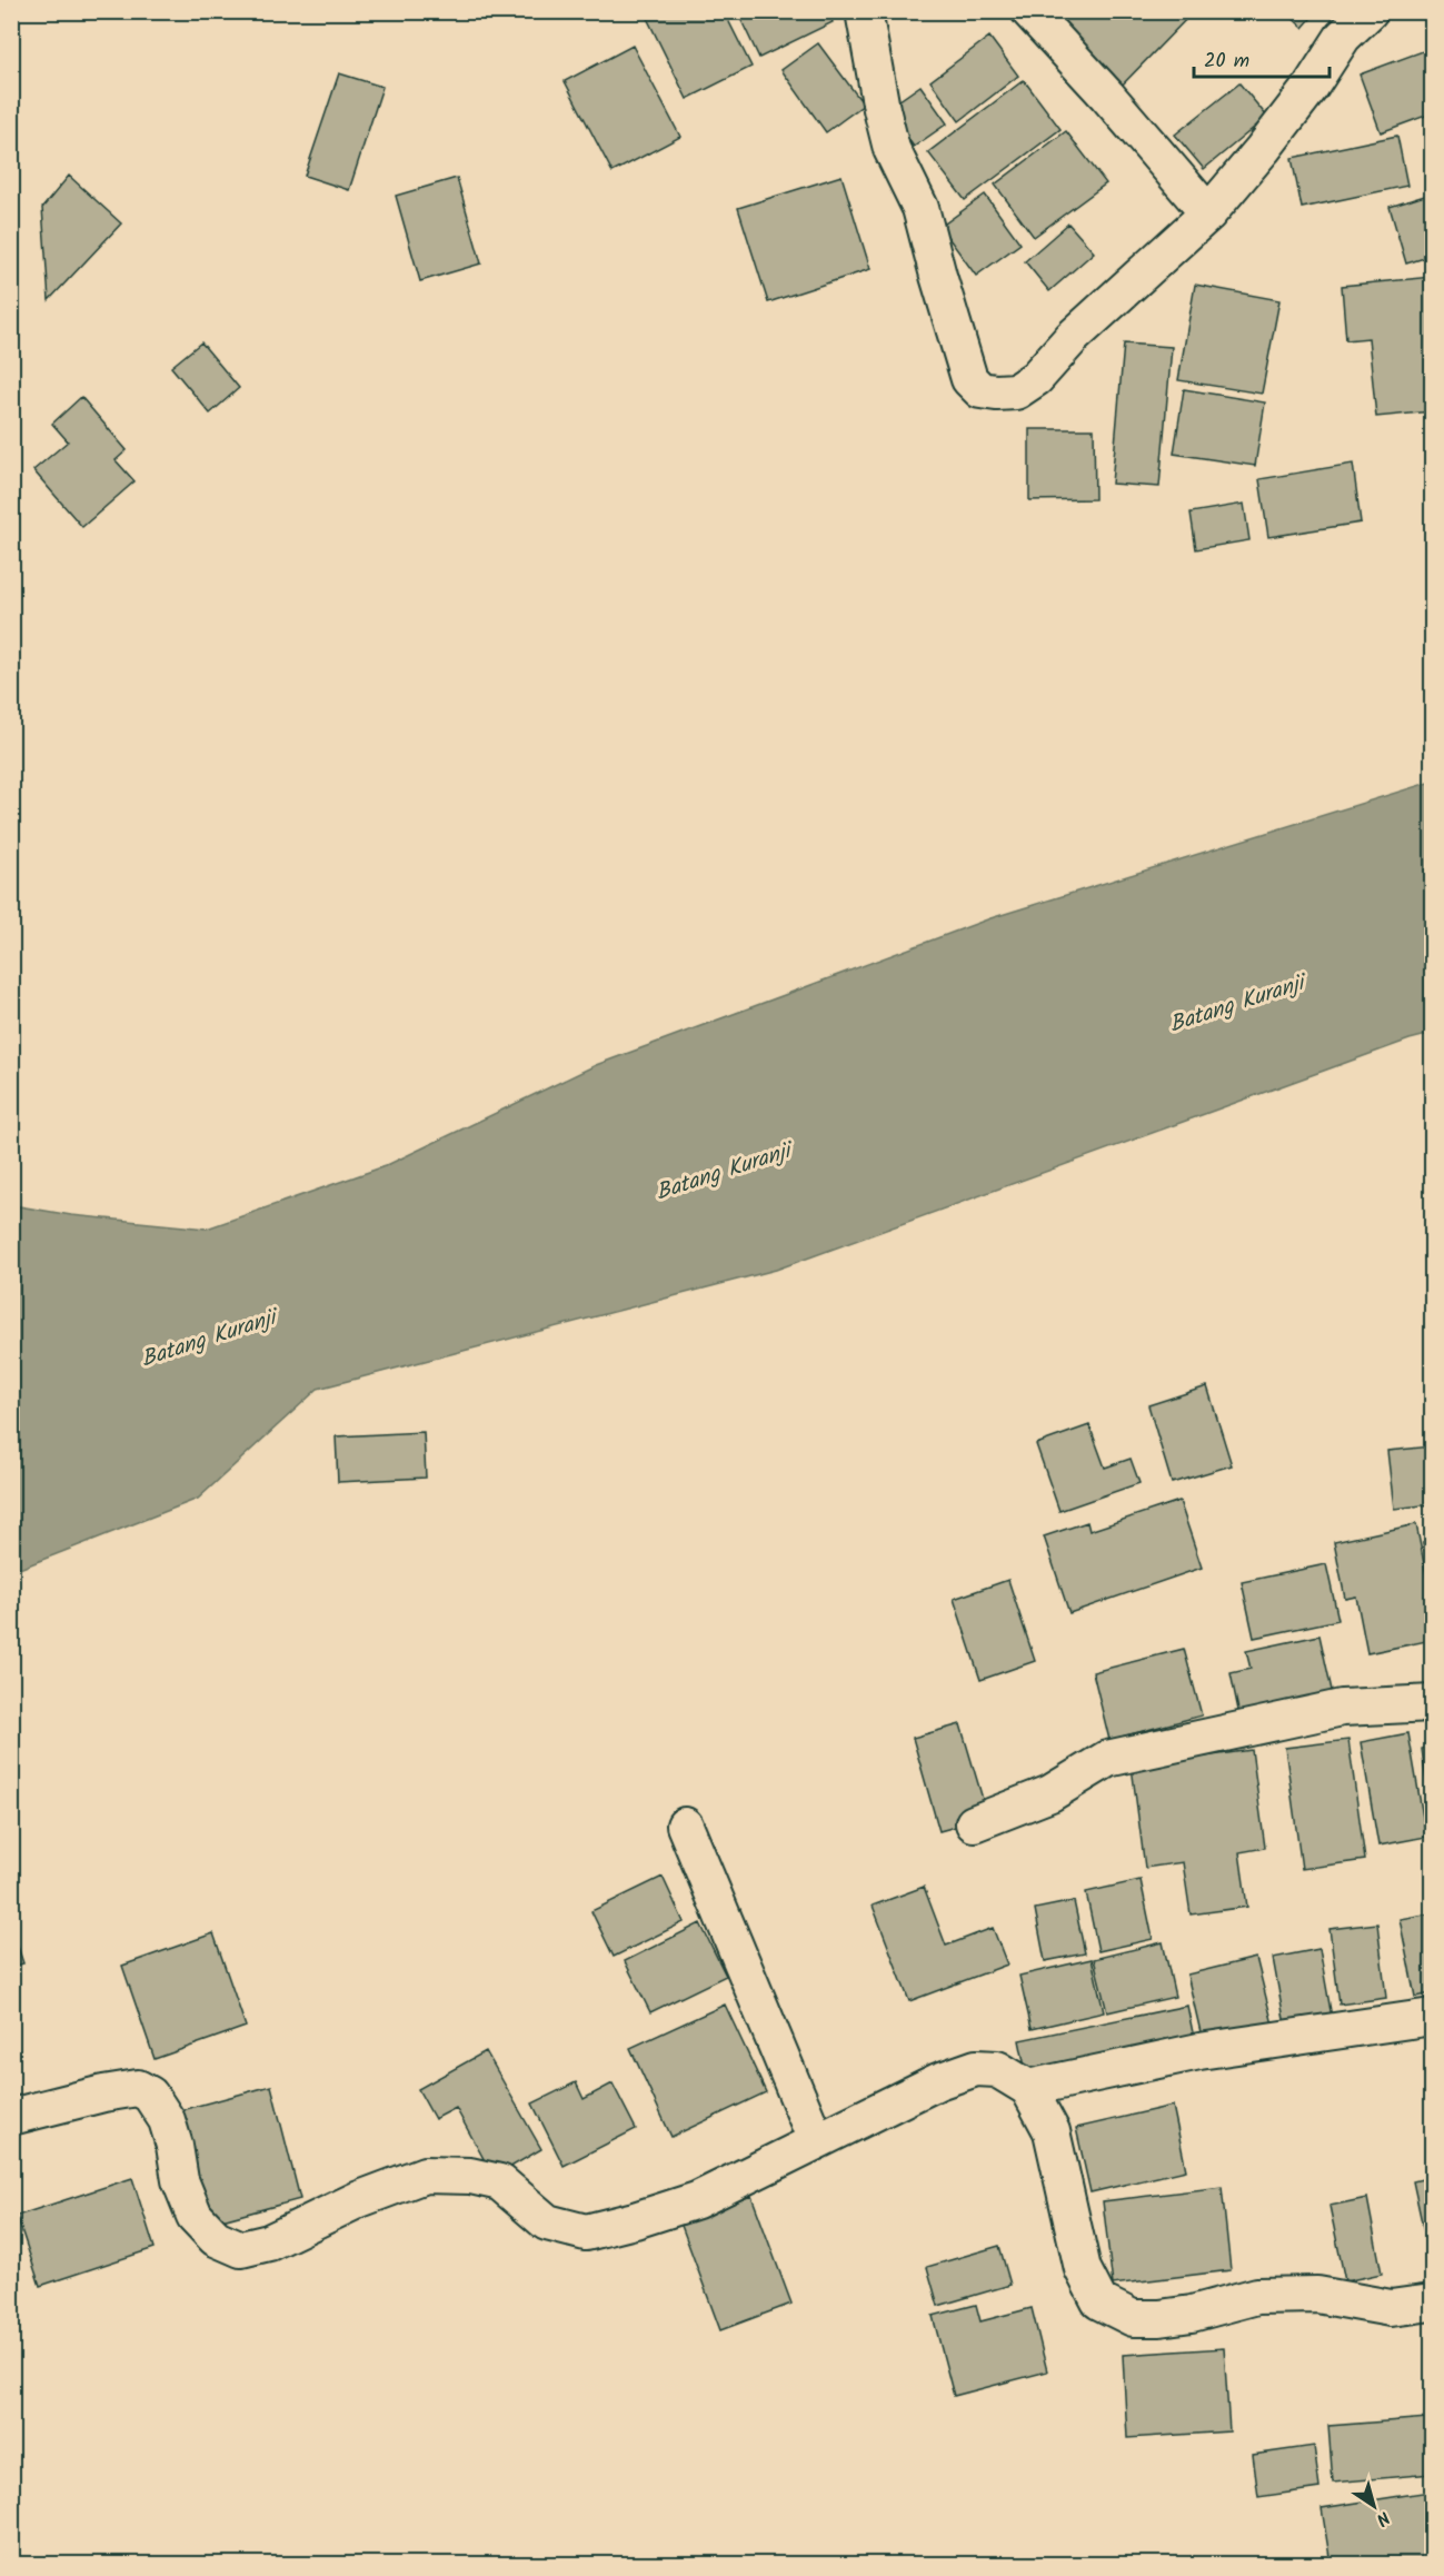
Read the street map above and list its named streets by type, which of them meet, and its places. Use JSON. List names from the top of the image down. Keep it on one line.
{"water":["Batang Kuranji"],"scale_bar":"20 m","north":"bottom right"}
